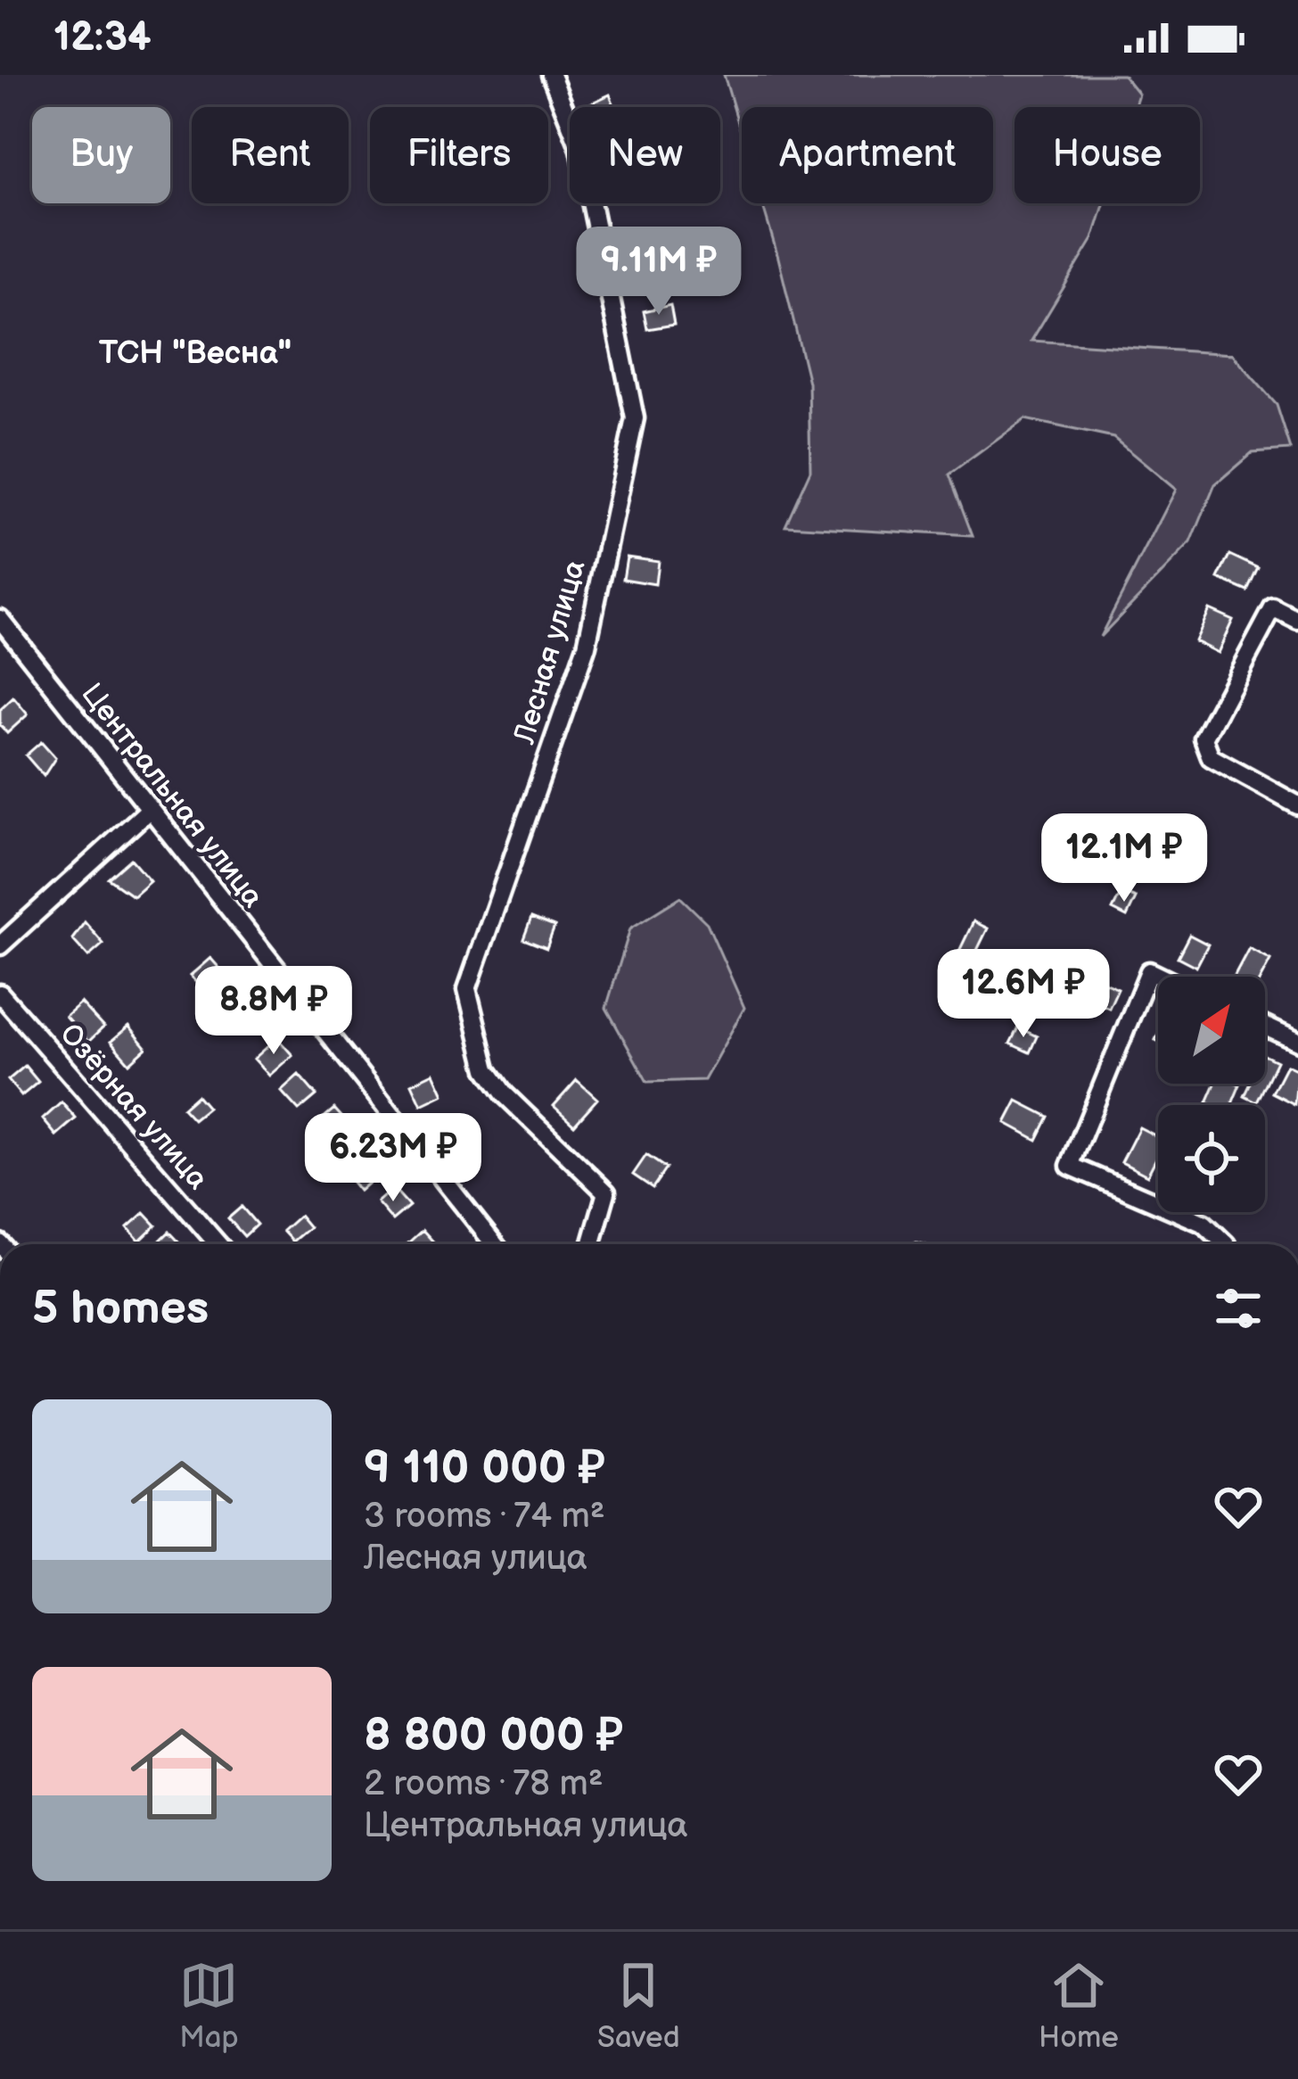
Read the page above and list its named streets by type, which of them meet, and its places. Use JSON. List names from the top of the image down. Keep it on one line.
{"streets":{"street":["Лесная улица","Центральная улица","Озёрная улица"]},"districts":["ТСН \"Весна\""],"north":"top right","page":{"status":"12:34","chip":["Buy","Rent","Filters","New","Apartment","House"],"price":["9.11M ₽","12.1M ₽","12.6M ₽","8.8M ₽","6.23M ₽"],"heading":"5 homes","list":[{"name":"9 110 000 ₽","note":"3 rooms · 74 m² · Лесная улица"},{"name":"8 800 000 ₽","note":"2 rooms · 78 m² · Центральная улица"}],"tabs":["Map","Saved","Home"]}}
